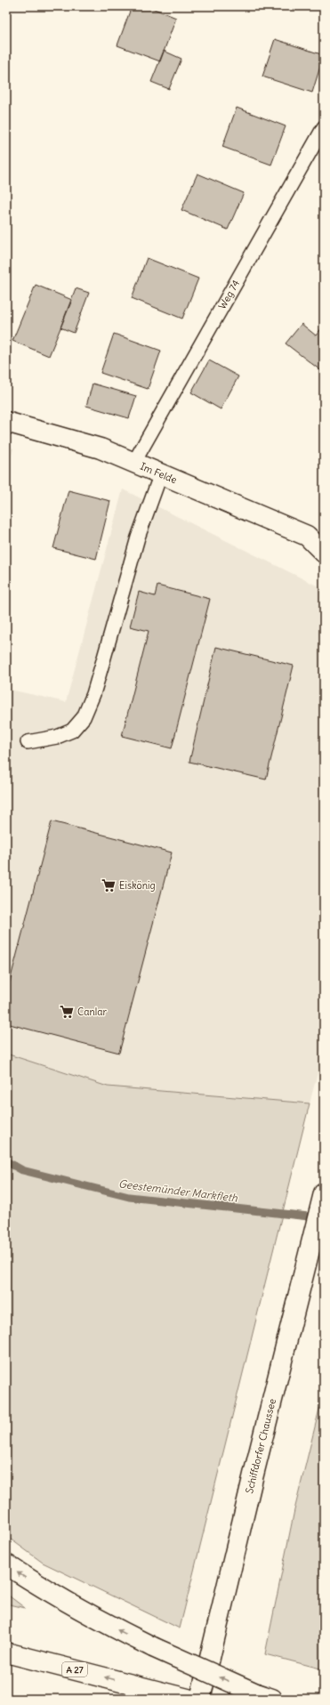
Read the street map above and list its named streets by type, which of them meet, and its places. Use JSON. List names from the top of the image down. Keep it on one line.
{"streets":{"main road":["Im Felde","Schiffdorfer Chaussee","A 27"],"lane":["Weg 74"]},"crossings":[["Weg 74","Im Felde"]],"water":["Geestemünder Markfleth"],"places":{"supermarket":["Eiskönig","Canlar"]}}
